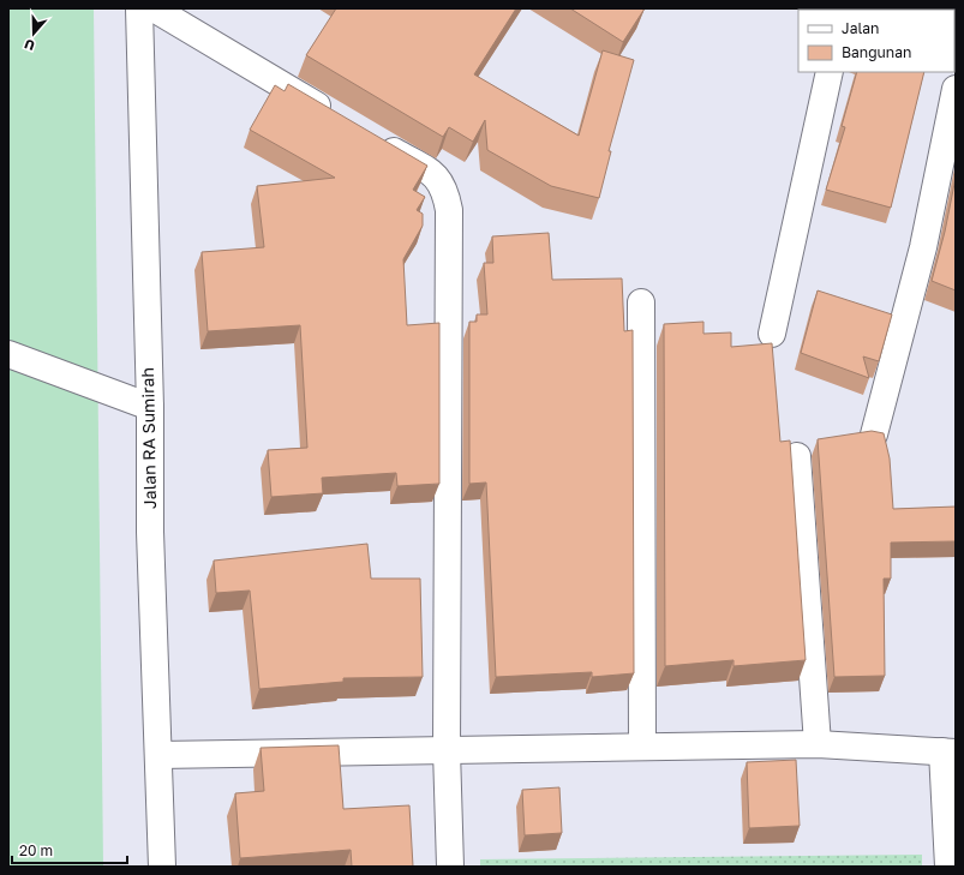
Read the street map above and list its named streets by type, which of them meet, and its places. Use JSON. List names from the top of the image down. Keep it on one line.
{"streets":{"street":["Jalan RA Sumirah"]},"legend":["Jalan","Bangunan"],"scale_bar":"20 m","north":"bottom"}
